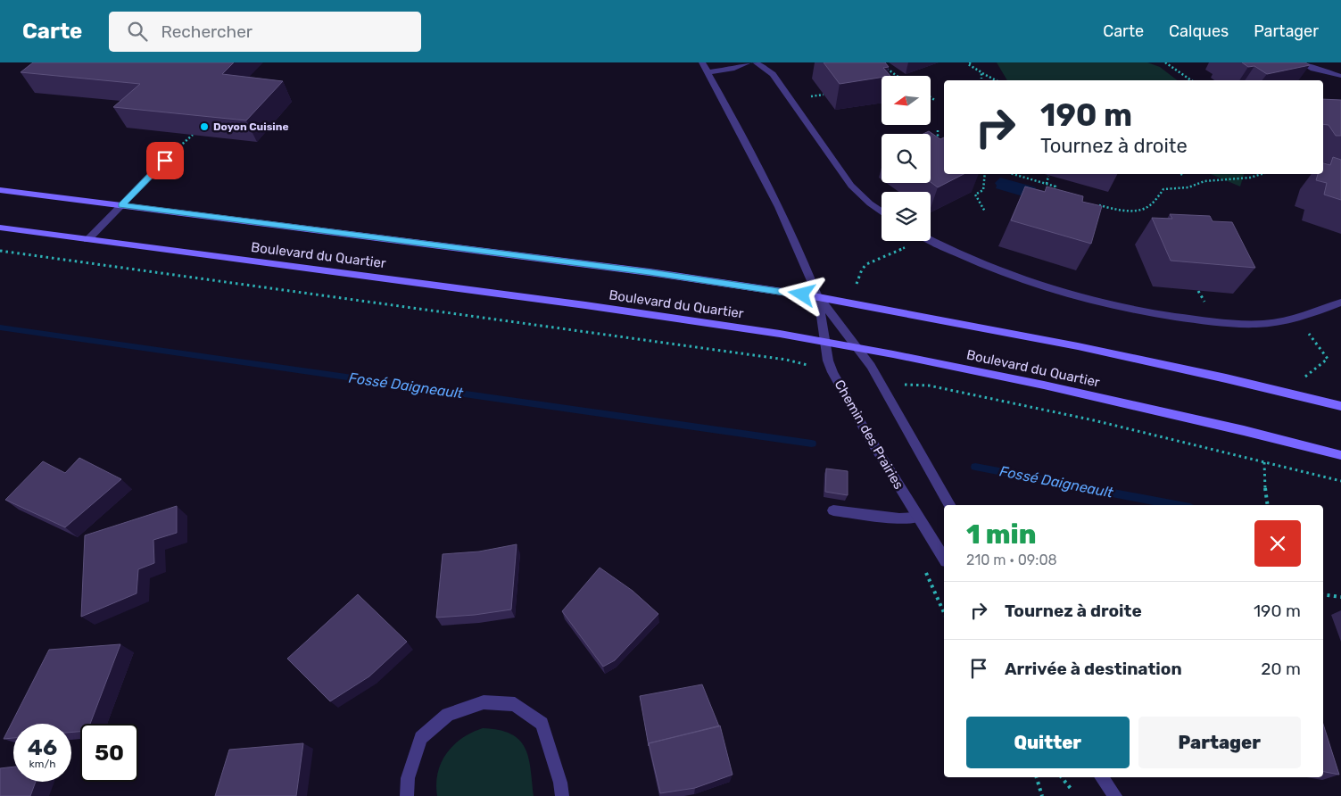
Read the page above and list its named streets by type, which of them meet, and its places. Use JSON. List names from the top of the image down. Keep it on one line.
{"streets":{"main road":["Boulevard du Quartier"],"street":["Chemin des Prairies"]},"crossings":[["Boulevard du Quartier","Chemin des Prairies"]],"water":["Fossé Daigneault"],"places":["Doyon Cuisine"],"north":"left","page":{"header":"Carte","search":"Rechercher","nav":["Carte","Calques","Partager"],"turn":["190 m","Tournez à droite"],"heading":["1 min","210 m · 09:08"],"list":[{"name":"Tournez à droite","value":"190 m"},{"name":"Arrivée à destination","value":"20 m"}],"buttons":["Quitter","Partager"],"speed":"46 km/h","limit":"50"}}
